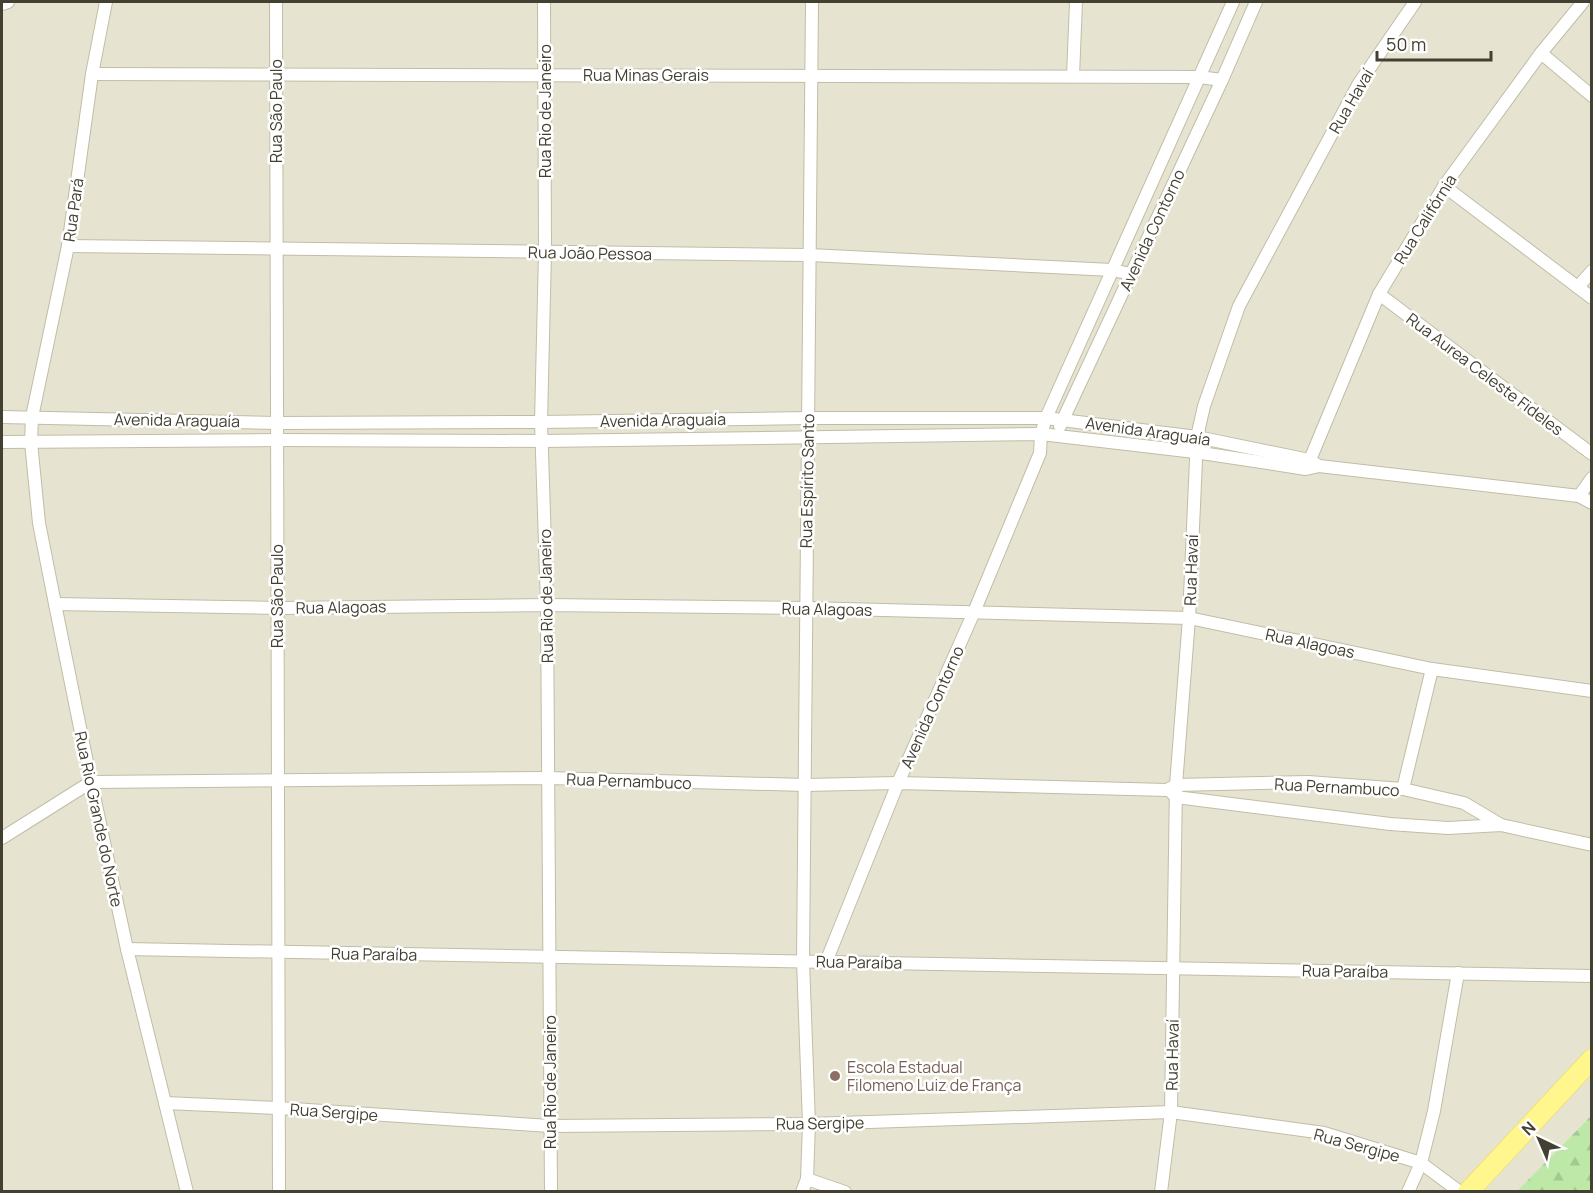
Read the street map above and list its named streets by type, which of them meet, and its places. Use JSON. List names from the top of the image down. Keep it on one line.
{"streets":{"street":["Rua Minas Gerais","Rua Havaí","Rua São Paulo","Rua Rio de Janeiro","Rua Pará","Rua Califórnia","Avenida Contorno","Rua João Pessoa","Rua Aurea Celeste Fideles","Avenida Araguaía","Rua Espírito Santo","Rua Alagoas","Rua Pernambuco","Rua Rio Grande do Norte","Rua Paraíba","Rua Sergipe"]},"crossings":[["Rua Minas Gerais","Rua São Paulo"],["Rua Minas Gerais","Rua Rio de Janeiro"],["Rua Minas Gerais","Rua Pará"],["Rua Minas Gerais","Avenida Contorno"],["Rua Minas Gerais","Rua Espírito Santo"],["Rua Havaí","Avenida Araguaía"],["Rua Havaí","Rua Alagoas"],["Rua Havaí","Rua Pernambuco"],["Rua Havaí","Rua Paraíba"],["Rua Havaí","Rua Sergipe"],["Rua São Paulo","Rua João Pessoa"],["Rua São Paulo","Avenida Araguaía"],["Rua São Paulo","Rua Alagoas"],["Rua São Paulo","Rua Pernambuco"],["Rua São Paulo","Rua Paraíba"],["Rua São Paulo","Rua Sergipe"],["Rua Rio de Janeiro","Rua João Pessoa"],["Rua Rio de Janeiro","Avenida Araguaía"],["Rua Rio de Janeiro","Rua Alagoas"],["Rua Rio de Janeiro","Rua Pernambuco"],["Rua Rio de Janeiro","Rua Paraíba"],["Rua Rio de Janeiro","Rua Sergipe"],["Rua Pará","Rua João Pessoa"],["Rua Pará","Avenida Araguaía"],["Rua Pará","Rua Rio Grande do Norte"],["Rua Califórnia","Rua Aurea Celeste Fideles"],["Rua Califórnia","Avenida Araguaía"],["Avenida Contorno","Rua João Pessoa"],["Avenida Contorno","Avenida Araguaía"],["Avenida Contorno","Rua Alagoas"],["Avenida Contorno","Rua Pernambuco"],["Avenida Contorno","Rua Paraíba"],["Rua João Pessoa","Rua Espírito Santo"],["Avenida Araguaía","Rua Espírito Santo"],["Avenida Araguaía","Rua Rio Grande do Norte"],["Rua Espírito Santo","Rua Alagoas"],["Rua Espírito Santo","Rua Pernambuco"],["Rua Espírito Santo","Rua Paraíba"],["Rua Espírito Santo","Rua Sergipe"],["Rua Alagoas","Rua Rio Grande do Norte"],["Rua Pernambuco","Rua Rio Grande do Norte"],["Rua Rio Grande do Norte","Rua Paraíba"],["Rua Rio Grande do Norte","Rua Sergipe"]],"places":["Escola Estadual Filomeno Luiz de França"],"scale_bar":"50 m","north":"top left"}
